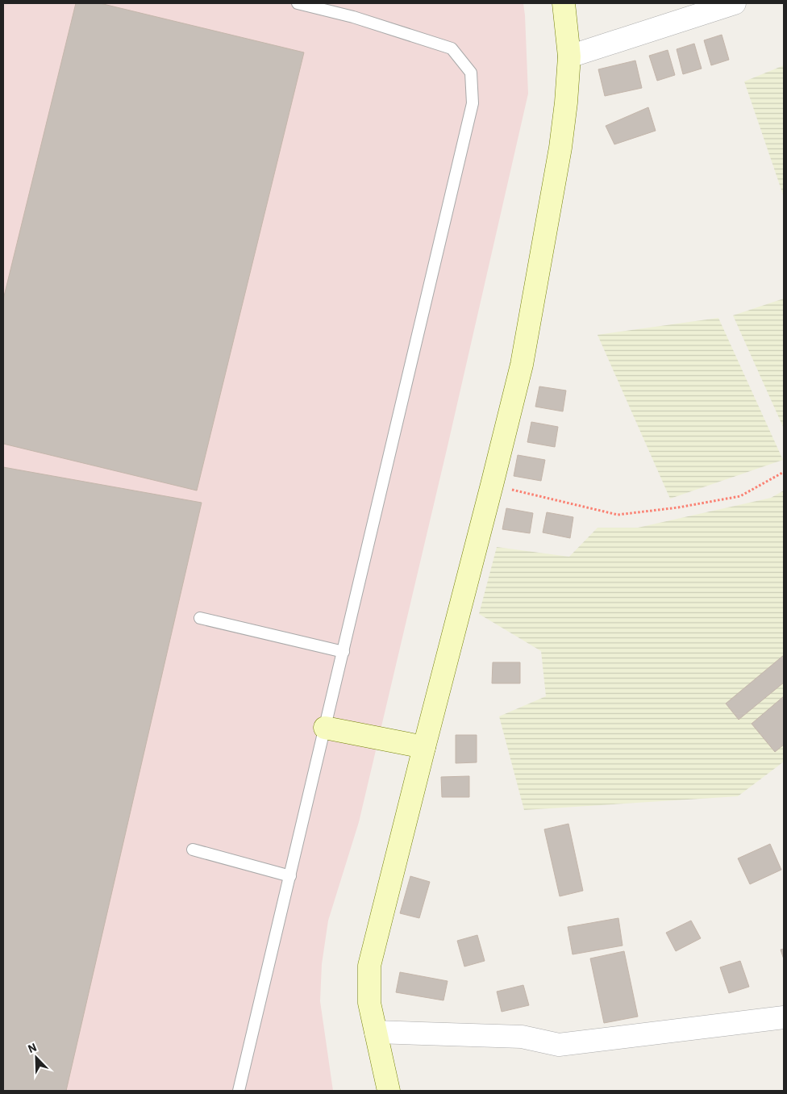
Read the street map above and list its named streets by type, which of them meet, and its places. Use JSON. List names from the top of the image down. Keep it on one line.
{"north":"top left"}
